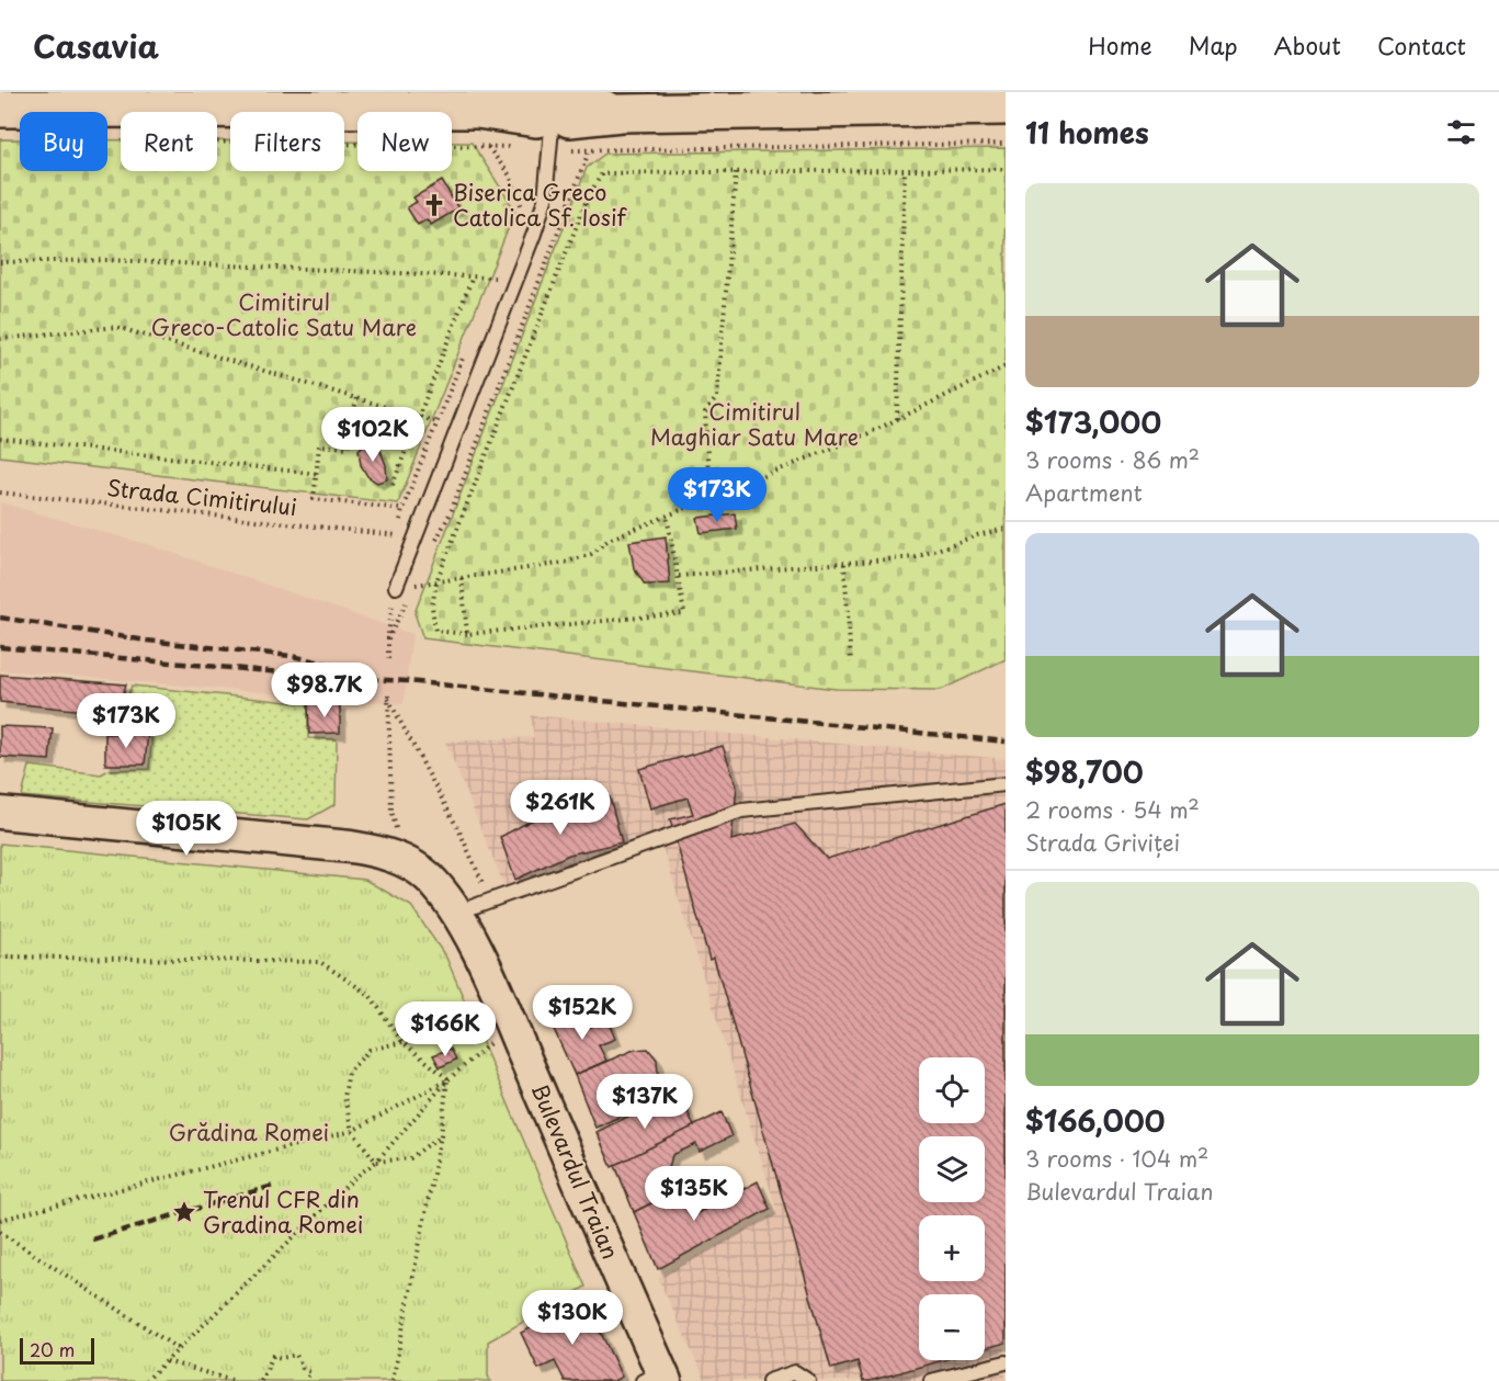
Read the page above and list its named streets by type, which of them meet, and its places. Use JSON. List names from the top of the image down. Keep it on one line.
{"streets":{"street":["Bulevardul Traian"],"path":["Strada Cimitirului"]},"parks":["Cimitirul Greco-Catolic Satu Mare","Cimitirul Maghiar Satu Mare","Grădina Romei"],"places":{"church":["Biserica Greco Catolica Sf. Iosif"],"place":["Trenul CFR din Gradina Romei"]},"scale_bar":"20 m","page":{"header":"Casavia","nav":["Home","Map","About","Contact"],"heading":"11 homes","chip":["Buy","Rent","Filters","New"],"list":[{"name":"$173,000","note":"3 rooms · 86 m² · Apartment"},{"name":"$98,700","note":"2 rooms · 54 m² · Strada Griviței"},{"name":"$166,000","note":"3 rooms · 104 m² · Bulevardul Traian"}],"price":["$102K","$173K","$98.7K","$173K","$261K","$105K","$152K","$166K","$137K","$135K","$130K"],"map_buttons":["+","−"],"scale":"20 m"}}
